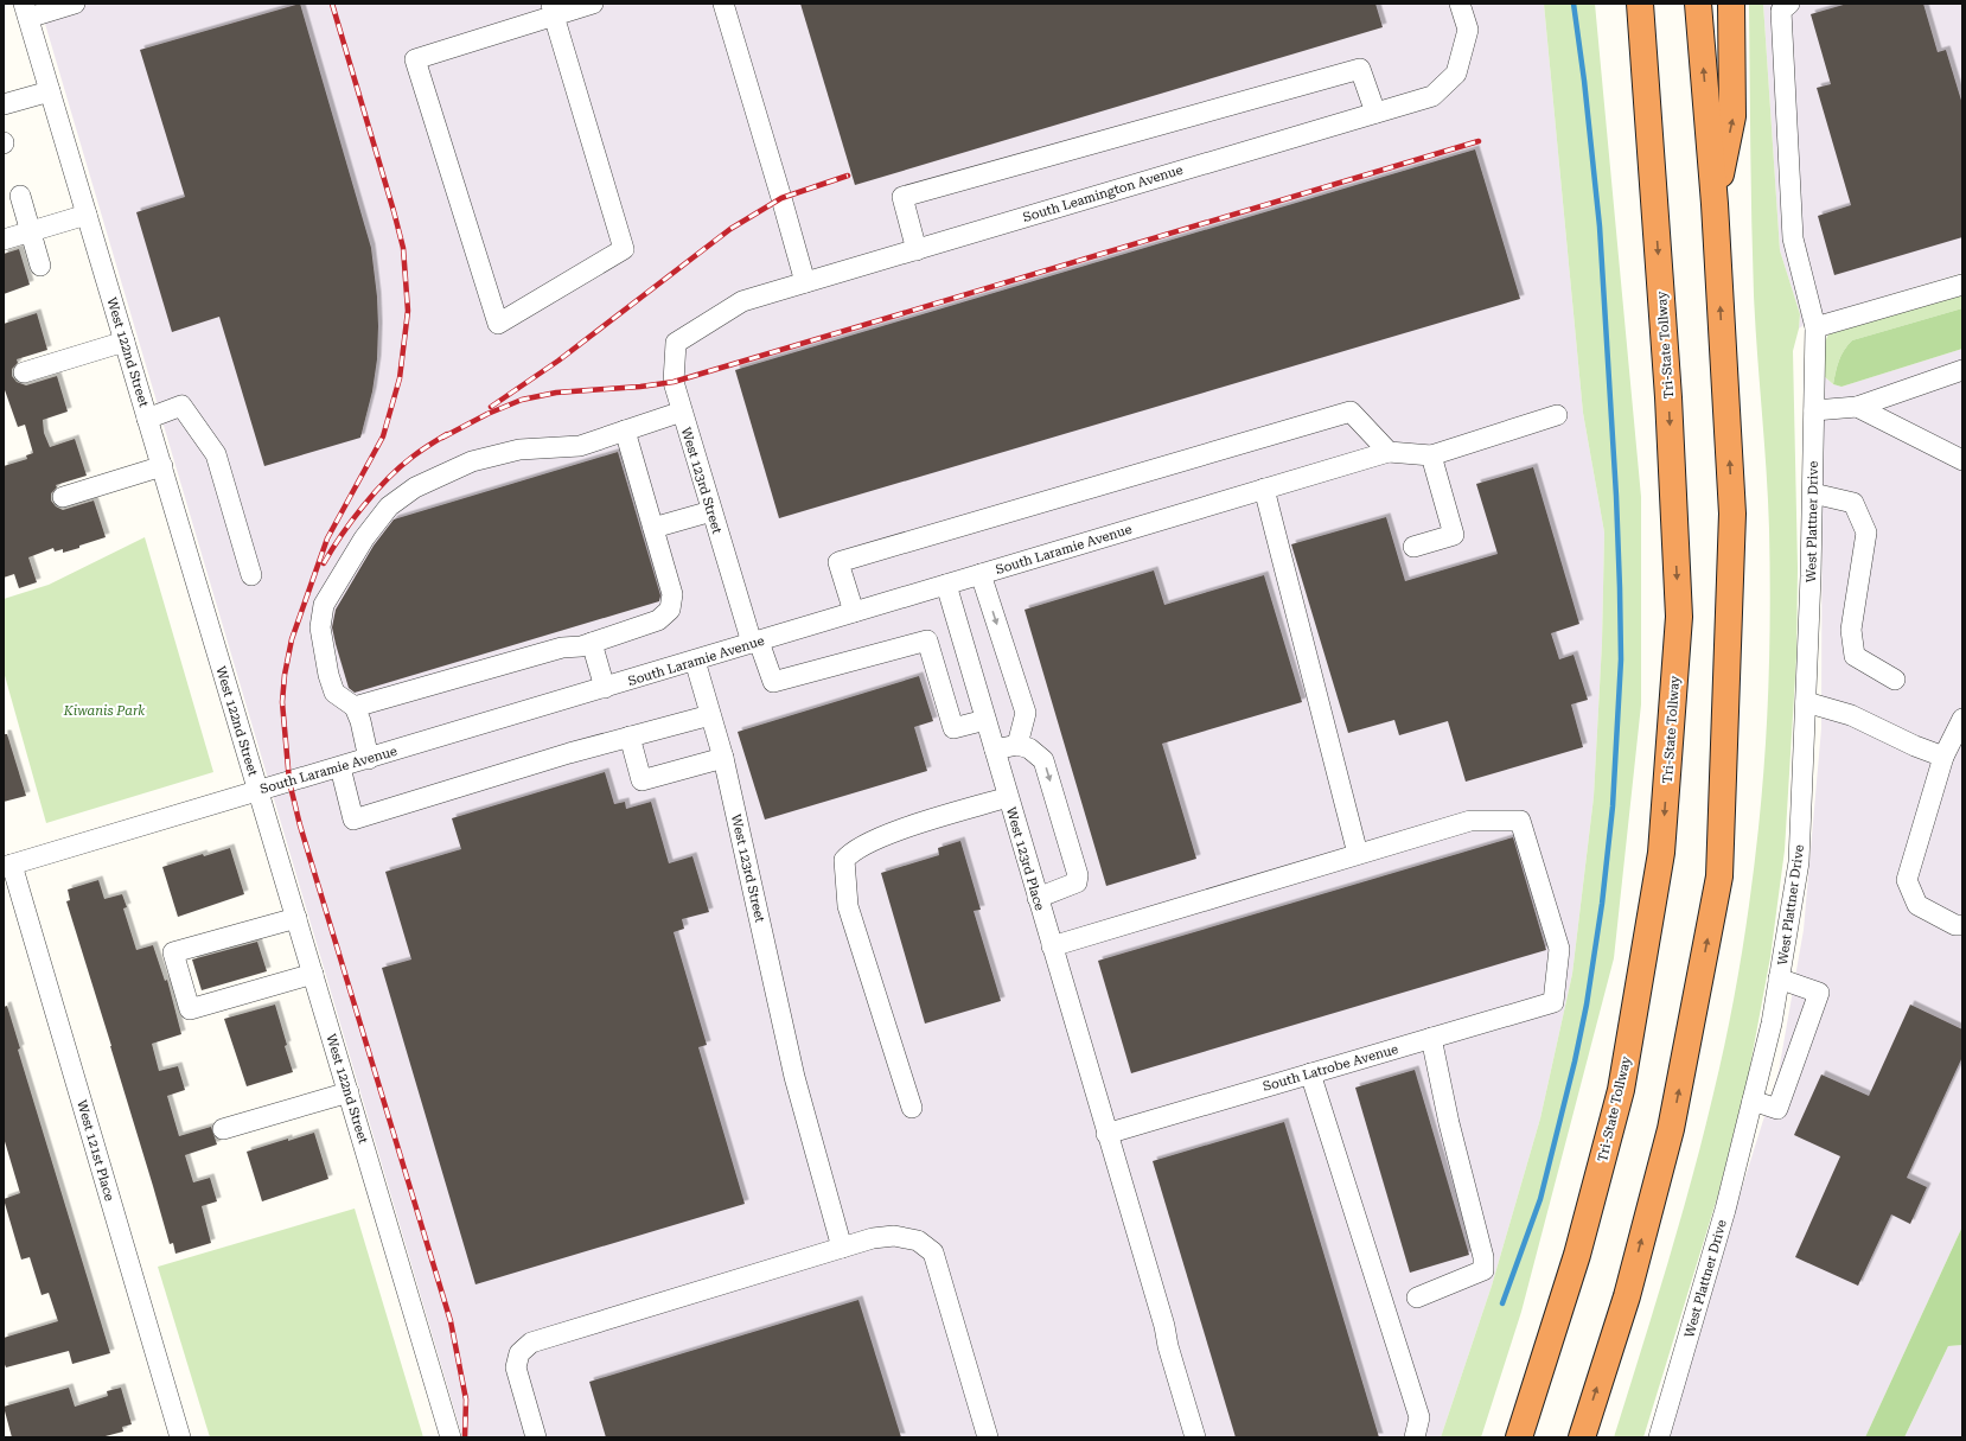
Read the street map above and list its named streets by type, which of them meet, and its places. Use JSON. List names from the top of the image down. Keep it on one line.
{"streets":{"highway":["Tri-State Tollway"],"street":["South Leamington Avenue","West 122nd Street","West 123rd Street","West Plattner Drive","South Laramie Avenue","West 123rd Place","South Latrobe Avenue","West 121st Place"]},"crossings":[["South Leamington Avenue","West 123rd Street"],["West 122nd Street","South Laramie Avenue"],["West 123rd Street","South Laramie Avenue"],["West 123rd Street","West 123rd Place"],["South Laramie Avenue","West 123rd Place"],["South Laramie Avenue","West 121st Place"],["West 123rd Place","South Latrobe Avenue"]],"parks":["Kiwanis Park"]}
